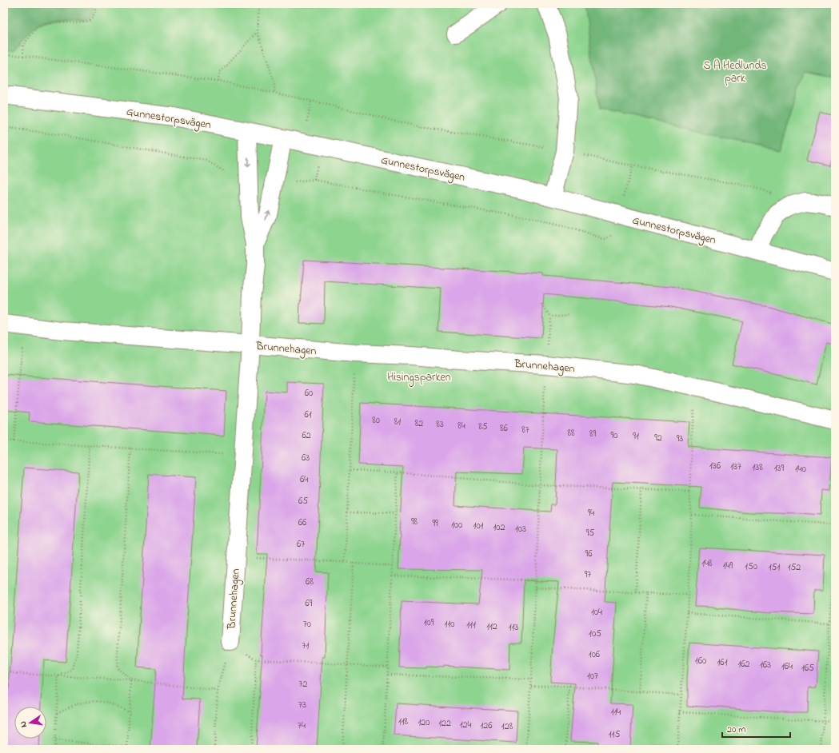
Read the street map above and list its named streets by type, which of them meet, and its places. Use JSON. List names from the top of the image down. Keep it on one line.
{"streets":{"street":["Gunnestorpsvägen","Brunnehagen"]},"crossings":[["Gunnestorpsvägen","Brunnehagen"]],"parks":["S A Hedlunds park","Hisingsparken"],"house_numbers":["60","61","80","81","82","83","84","85","86","87","88","89","62","90","91","92","93","63","136","137","138","139","140","64","65","94","98","66","99","100","101","102","103","95","67","96","148","149","150","151","152","97","68","69","104","109","70","110","111","112","113","105","71","106","160","161","162","163","164","165","107","72","73","114","118","120","122","124","74","126","128","115"],"scale_bar":"20 m","north":"left"}
